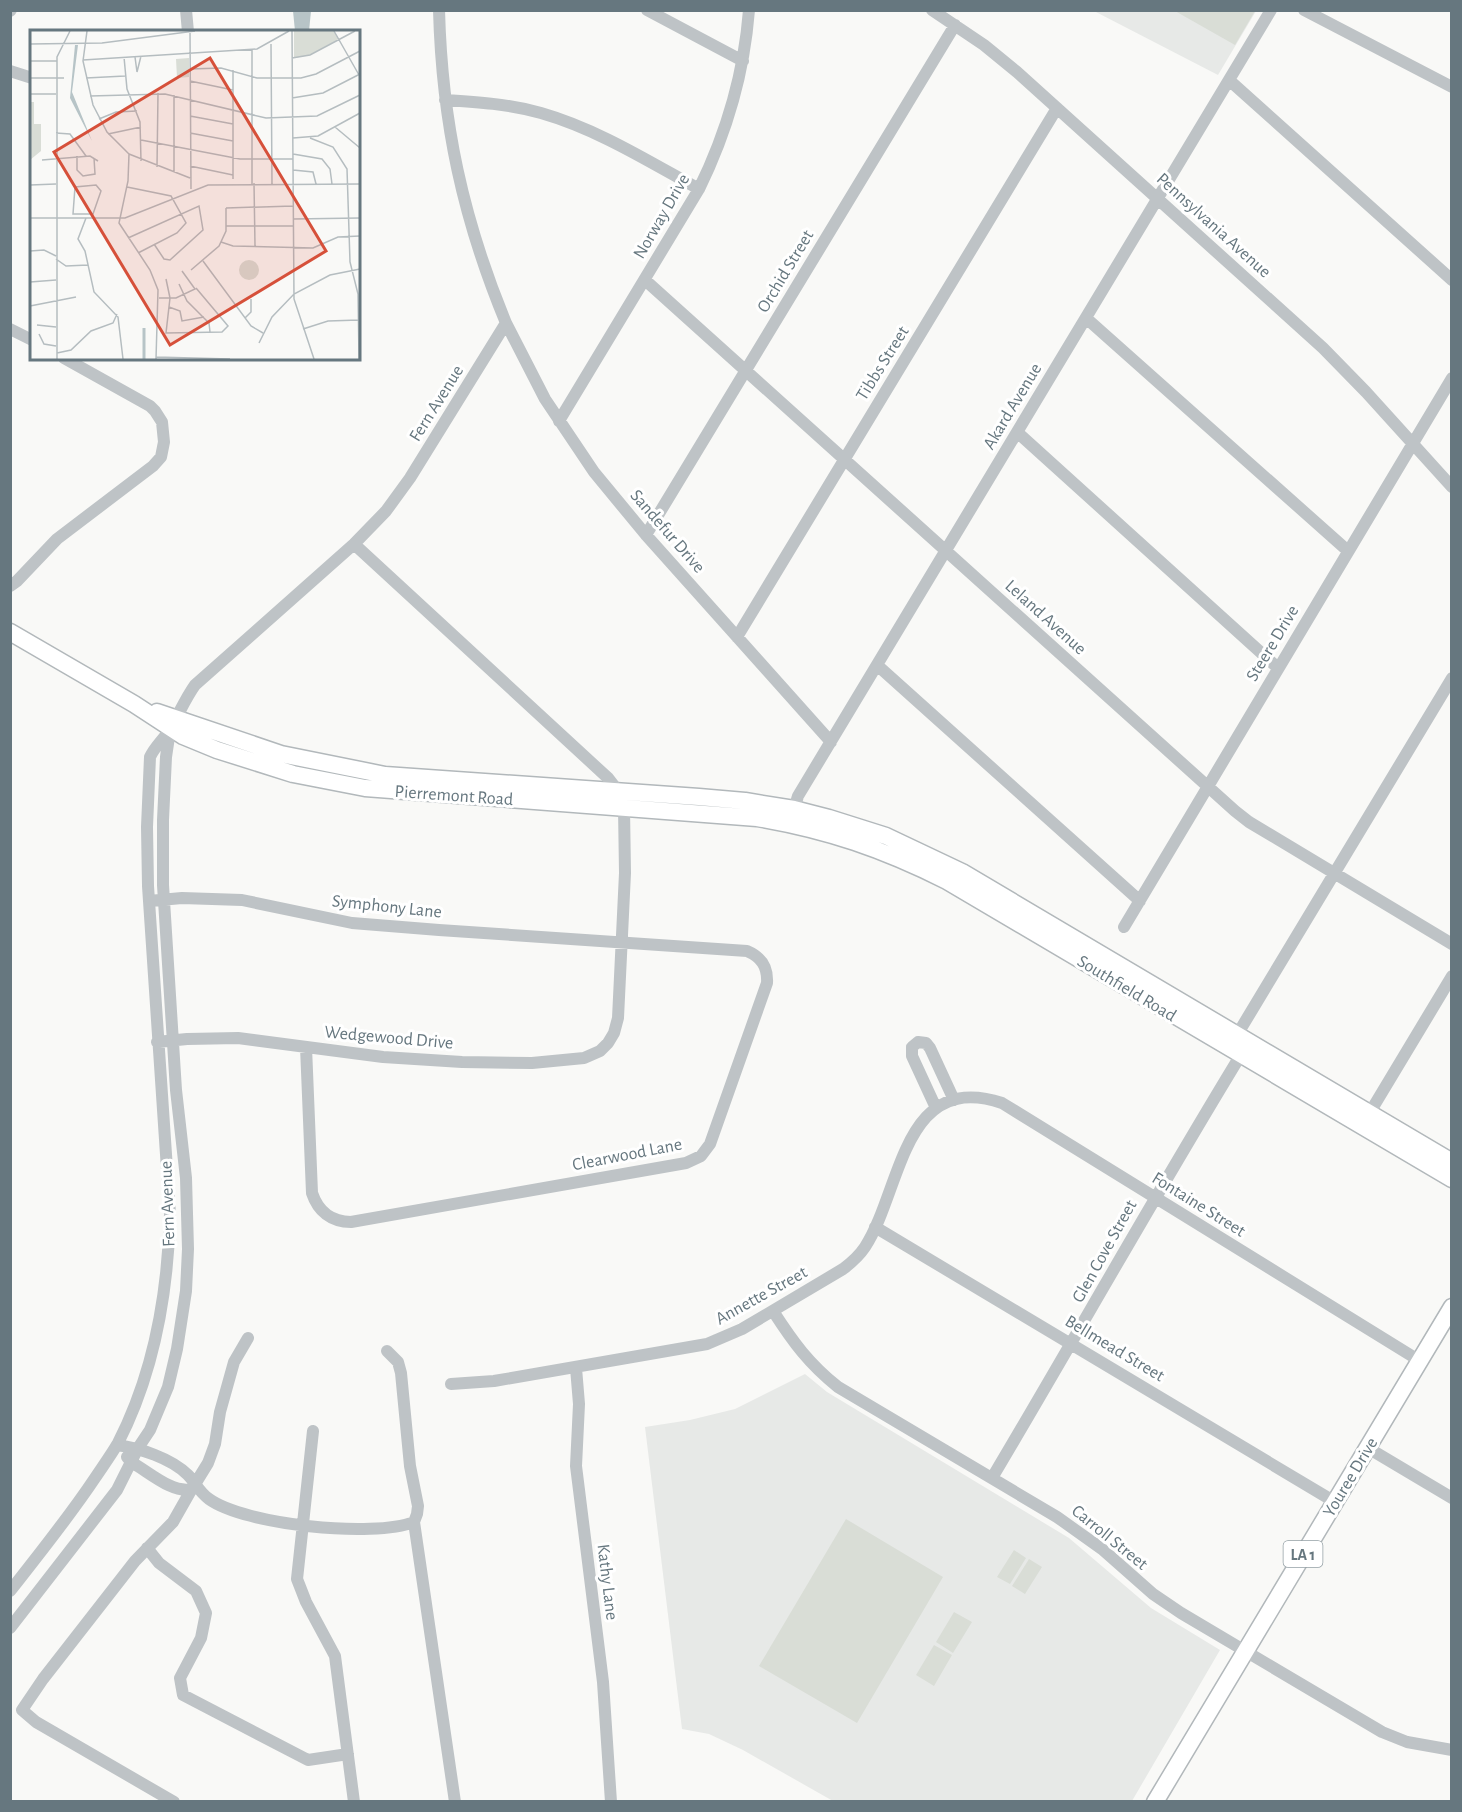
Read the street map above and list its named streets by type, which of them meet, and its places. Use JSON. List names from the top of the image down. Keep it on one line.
{"streets":{"main road":["Pierremont Road","Southfield Road","Youree Drive","LA 1"],"street":["Norway Drive","Pennsylvania Avenue","Orchid Street","Tibbs Street","Fern Avenue","Akard Avenue","Sandefur Drive","Leland Avenue","Steere Drive","Symphony Lane","Wedgewood Drive","Clearwood Lane","Fontaine Street","Glen Cove Street","Annette Street","Bellmead Street","Carroll Street","Kathy Lane"]},"crossings":[["Norway Drive","Sandefur Drive"],["Norway Drive","Leland Avenue"],["Pennsylvania Avenue","Orchid Street"],["Pennsylvania Avenue","Tibbs Street"],["Pennsylvania Avenue","Akard Avenue"],["Pennsylvania Avenue","Steere Drive"],["Orchid Street","Sandefur Drive"],["Orchid Street","Leland Avenue"],["Tibbs Street","Sandefur Drive"],["Tibbs Street","Leland Avenue"],["Fern Avenue","Sandefur Drive"],["Fern Avenue","Pierremont Road"],["Fern Avenue","Symphony Lane"],["Fern Avenue","Wedgewood Drive"],["Akard Avenue","Sandefur Drive"],["Akard Avenue","Leland Avenue"],["Akard Avenue","Pierremont Road"],["Akard Avenue","Southfield Road"],["Leland Avenue","Steere Drive"],["Leland Avenue","Glen Cove Street"],["Pierremont Road","Southfield Road"],["Symphony Lane","Wedgewood Drive"],["Symphony Lane","Clearwood Lane"],["Southfield Road","Glen Cove Street"],["Wedgewood Drive","Clearwood Lane"],["Fontaine Street","Glen Cove Street"],["Fontaine Street","Annette Street"],["Fontaine Street","Youree Drive"],["Glen Cove Street","Bellmead Street"],["Glen Cove Street","Carroll Street"],["Annette Street","Bellmead Street"],["Annette Street","Carroll Street"],["Annette Street","Kathy Lane"],["Bellmead Street","Youree Drive"],["Youree Drive","Carroll Street"]]}
